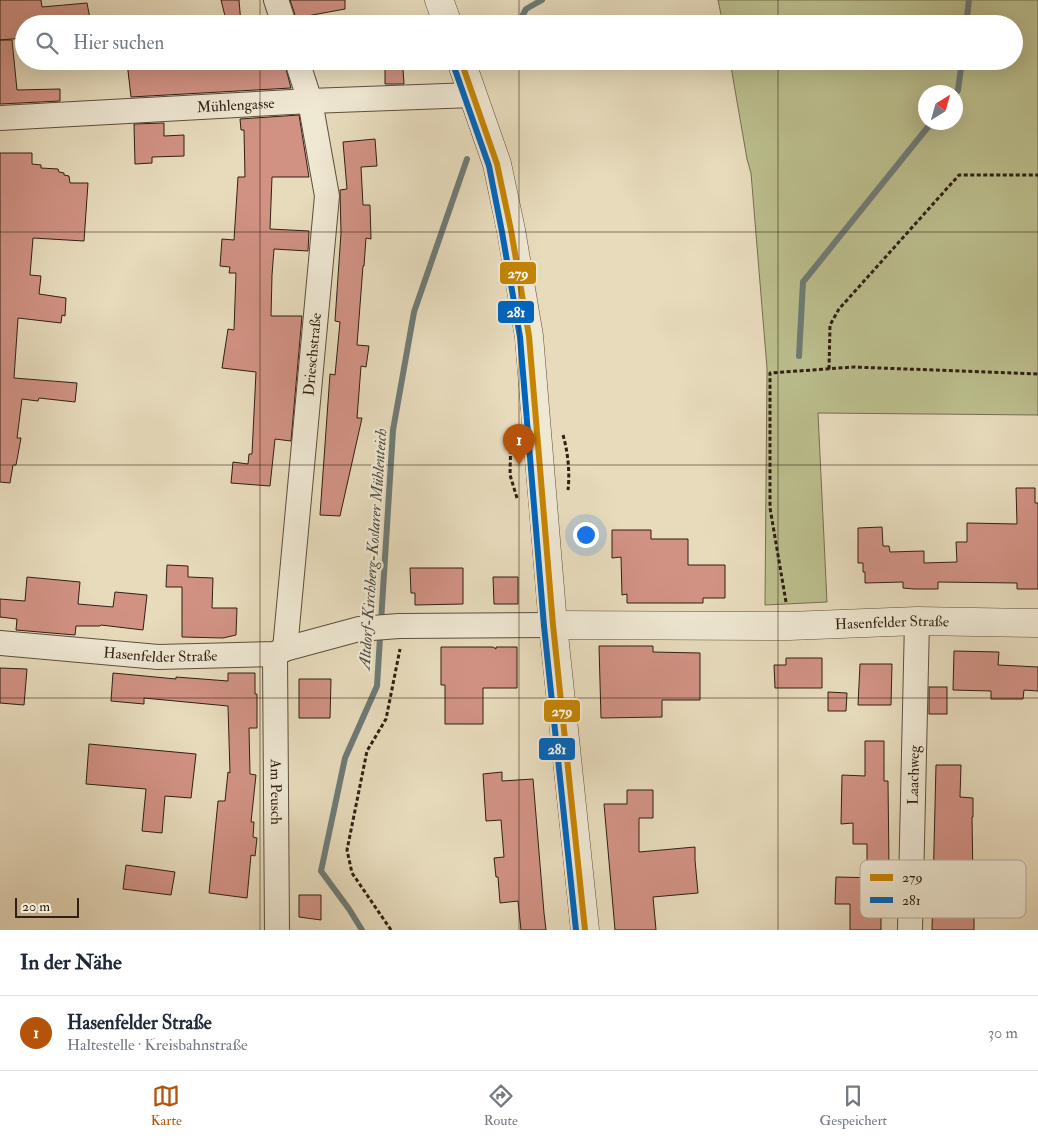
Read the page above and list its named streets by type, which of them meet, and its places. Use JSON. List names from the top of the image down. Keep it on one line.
{"streets":{"street":["Mühlengasse","Drieschstraße","Hasenfelder Straße","Laachweg","Am Peusch"]},"crossings":[["Mühlengasse","Drieschstraße"],["Drieschstraße","Hasenfelder Straße"],["Drieschstraße","Am Peusch"],["Hasenfelder Straße","Laachweg"],["Hasenfelder Straße","Am Peusch"]],"water":["Altdorf-Kirchberg-Koslarer Mühlenteich"],"lines":["transit line 279","transit line 281"],"legend":["279","281"],"scale_bar":"20 m","north":"top right","page":{"search":"Hier suchen","pins":"1","scale":"20 m","heading":"In der Nähe","list":[{"mark":"1","name":"Hasenfelder Straße","note":"Haltestelle · Kreisbahnstraße","value":"30 m"}],"nav":["Karte","Route","Gespeichert"]}}
